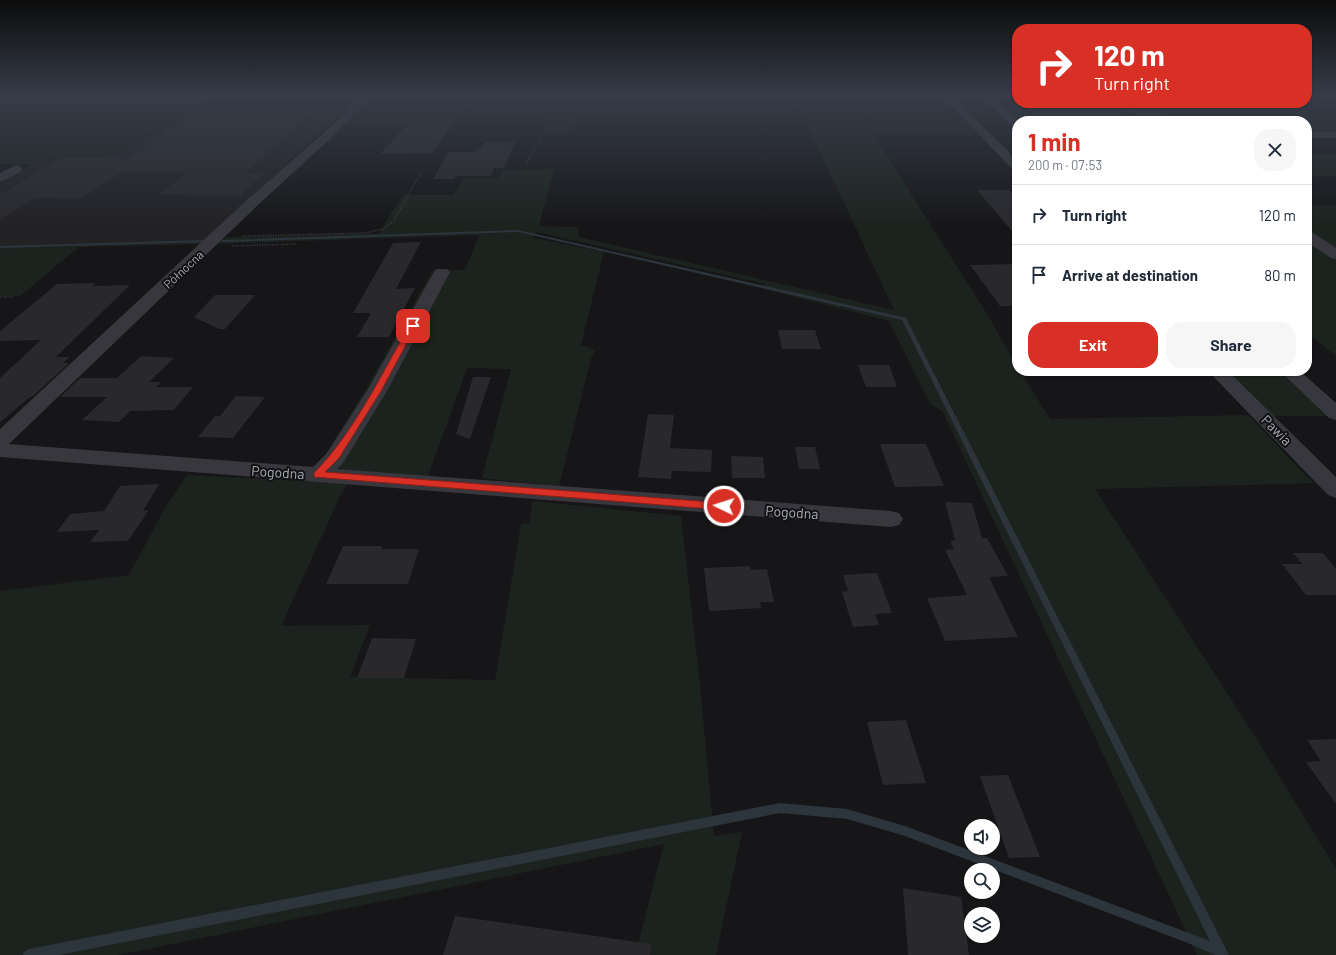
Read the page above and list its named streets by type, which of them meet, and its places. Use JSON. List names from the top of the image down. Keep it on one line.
{"streets":{"street":["Północna","Pawia","Pogodna"]},"page":{"turn":["120 m","Turn right"],"heading":["1 min","200 m · 07:53"],"list":[{"name":"Turn right","value":"120 m"},{"name":"Arrive at destination","value":"80 m"}],"buttons":["Exit","Share"]}}
